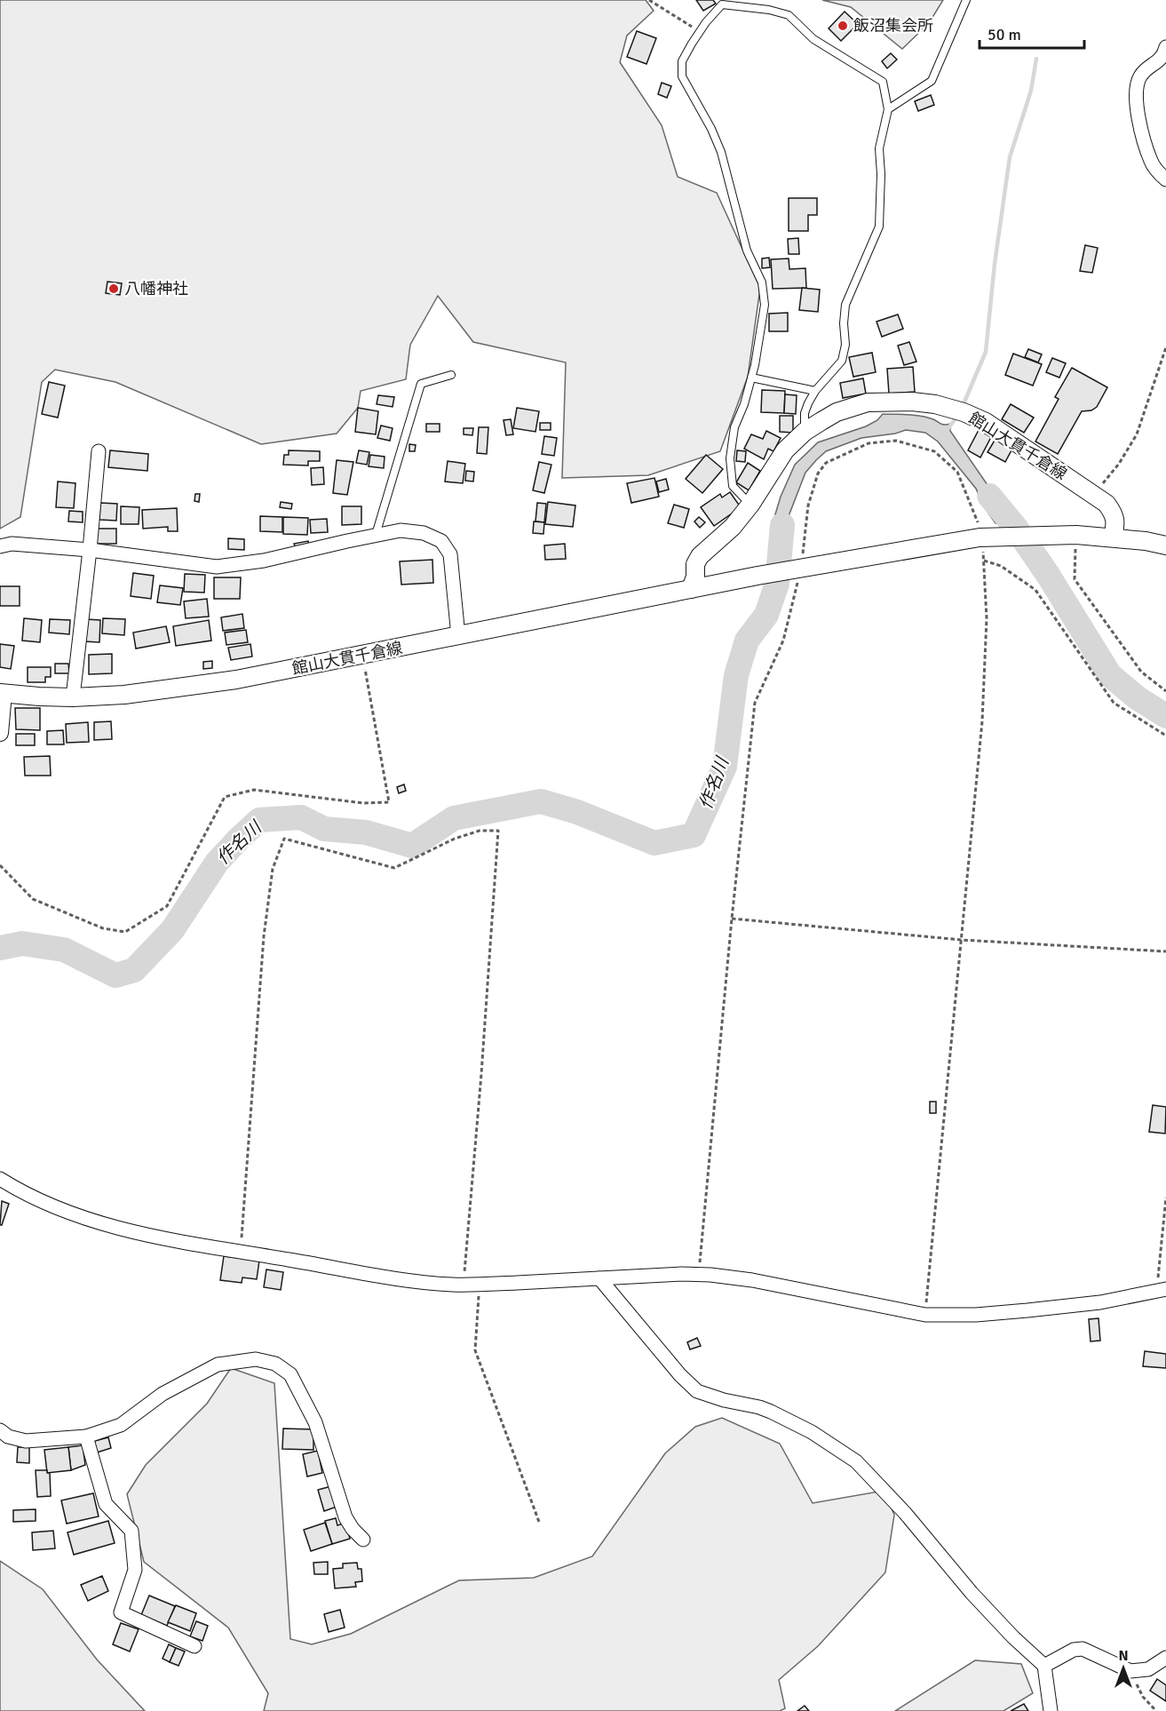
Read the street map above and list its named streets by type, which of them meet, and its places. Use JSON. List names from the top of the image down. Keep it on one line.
{"streets":{"main road":["館山大貫千倉線"]},"water":["作名川"],"places":["飯沼集会所","八幡神社"],"scale_bar":"50 m","north":"top"}
